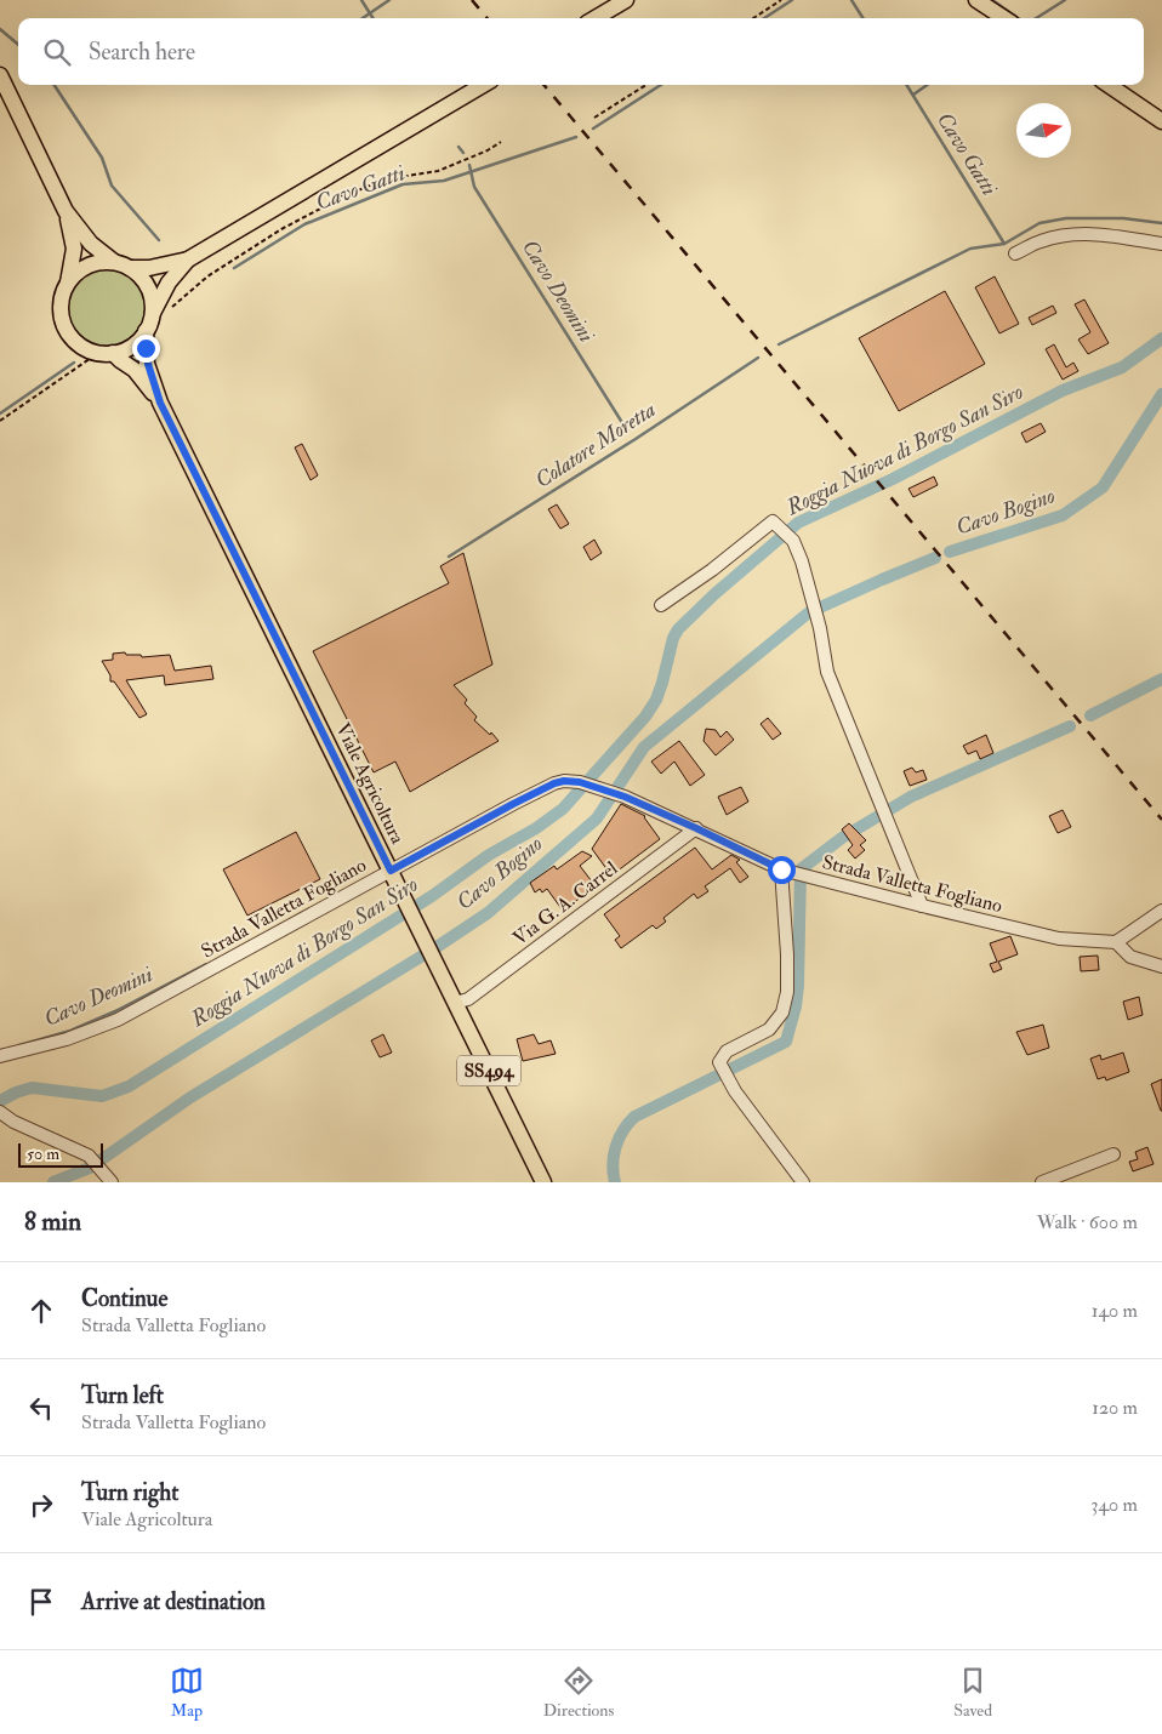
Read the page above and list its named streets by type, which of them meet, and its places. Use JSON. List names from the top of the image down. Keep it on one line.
{"streets":{"main road":["Viale Agricoltura","SS494"],"street":["Strada Valletta Fogliano","Via G. A. Carrel"]},"crossings":[["Viale Agricoltura","Strada Valletta Fogliano"],["Viale Agricoltura","Via G. A. Carrel"],["Strada Valletta Fogliano","Via G. A. Carrel"]],"water":["Cavo Gatti","Cavo Deomini","Colatore Moretta","Roggia Nuova di Borgo San Siro","Cavo Bogino"],"scale_bar":"50 m","north":"right","page":{"search":"Search here","scale":"50 m","heading":["8 min","Walk · 600 m"],"list":[["Continue","Strada Valletta Fogliano","140 m"],["Turn left","Strada Valletta Fogliano","120 m"],["Turn right","Viale Agricoltura","340 m"],"Arrive at destination"],"nav":["Map","Directions","Saved"]}}
